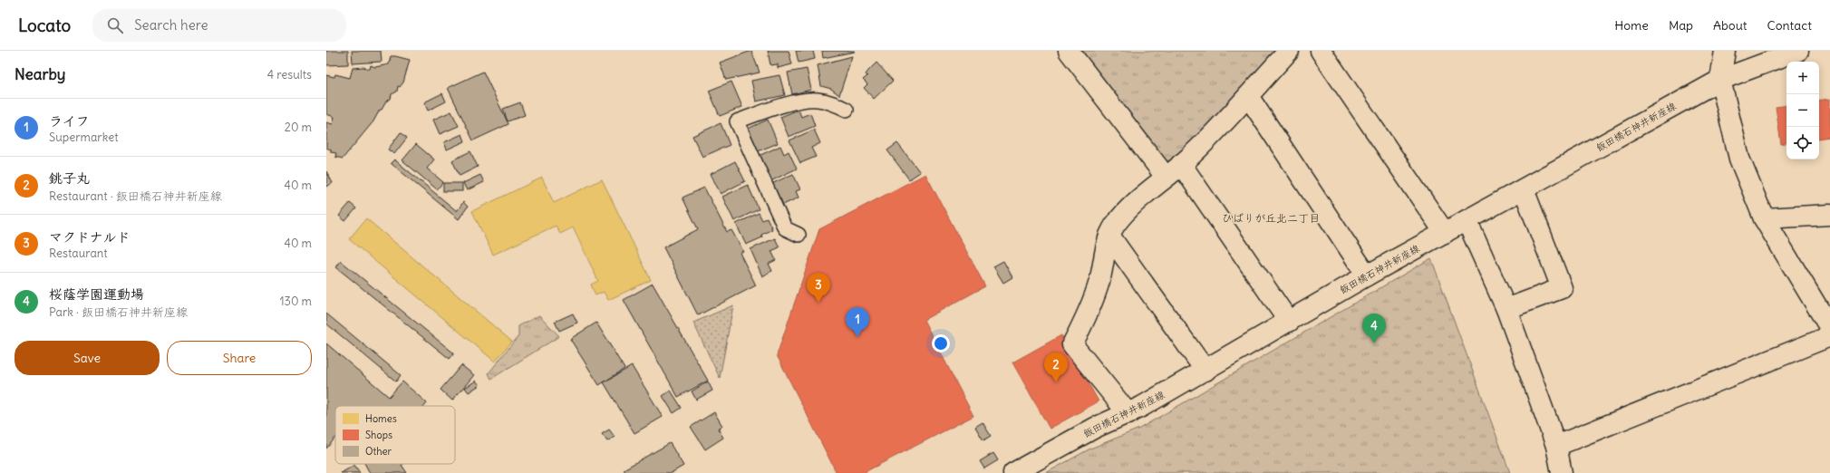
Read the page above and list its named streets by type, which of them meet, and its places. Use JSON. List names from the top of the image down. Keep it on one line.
{"streets":{"street":["飯田橋石神井新座線"]},"districts":["ひばりが丘北二丁目"],"legend":["Homes","Shops","Other"],"page":{"header":"Locato","search":"Search here","nav":["Home","Map","About","Contact"],"heading":["Nearby","4 results"],"map_buttons":["+","−"],"list":[{"mark":"1","name":"ライフ","note":"Supermarket","value":"20 m"},{"mark":"2","name":"銚子丸","note":"Restaurant · 飯田橋石神井新座線","value":"40 m"},{"mark":"3","name":"マクドナルド","note":"Restaurant","value":"40 m"},{"mark":"4","name":"桜蔭学園運動場","note":"Park · 飯田橋石神井新座線","value":"130 m"}],"pins":["3","1","4","2"],"buttons":["Save","Share"]}}
